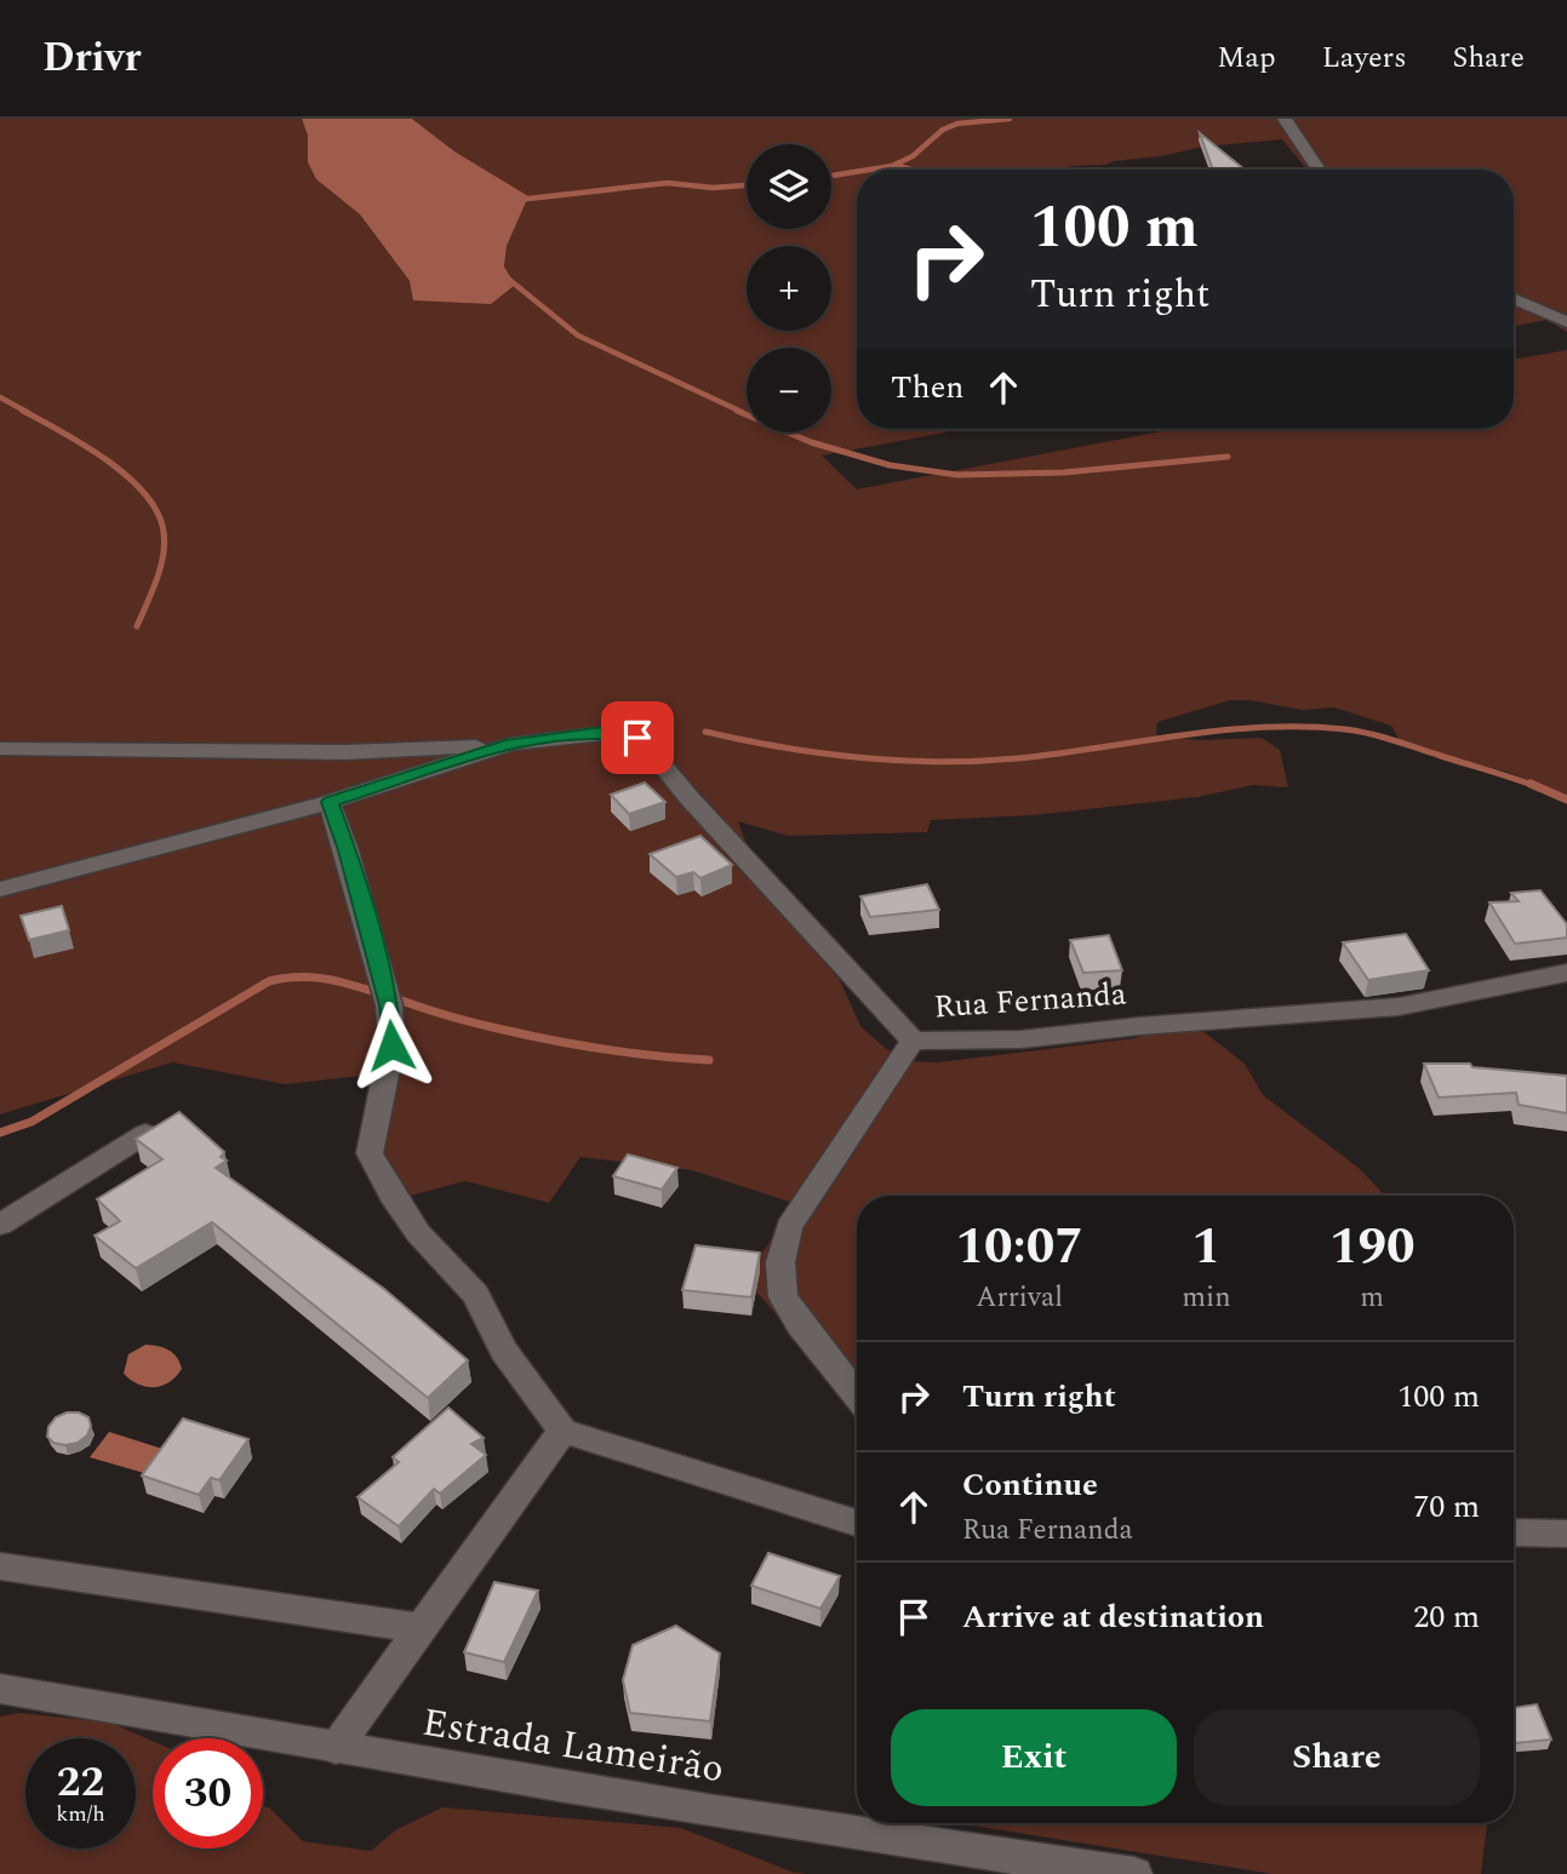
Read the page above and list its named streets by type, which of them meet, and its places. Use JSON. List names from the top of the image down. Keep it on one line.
{"streets":{"street":["Rua Fernanda","Estrada Lameirão"]},"page":{"header":"Drivr","nav":["Map","Layers","Share"],"map_buttons":["+","−"],"turn":["100 m","Turn right"],"then":"Then","eta":["10:07","Arrival","1","min","190","m"],"list":[{"name":"Turn right","value":"100 m"},{"name":"Continue","note":"Rua Fernanda","value":"70 m"},{"name":"Arrive at destination","value":"20 m"}],"buttons":["Exit","Share"],"speed":"22 km/h","limit":"30"}}
